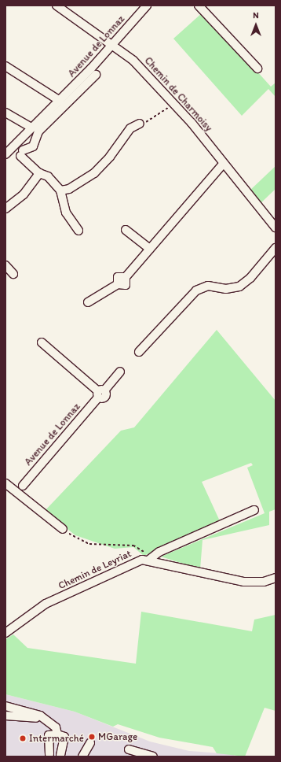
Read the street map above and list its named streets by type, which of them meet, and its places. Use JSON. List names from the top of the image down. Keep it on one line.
{"streets":{"street":["Avenue de Lonnaz","Chemin de Charmoisy","Chemin de Leyriat"]},"crossings":[["Avenue de Lonnaz","Chemin de Charmoisy"]],"places":["MGarage","Intermarché"],"north":"top"}
